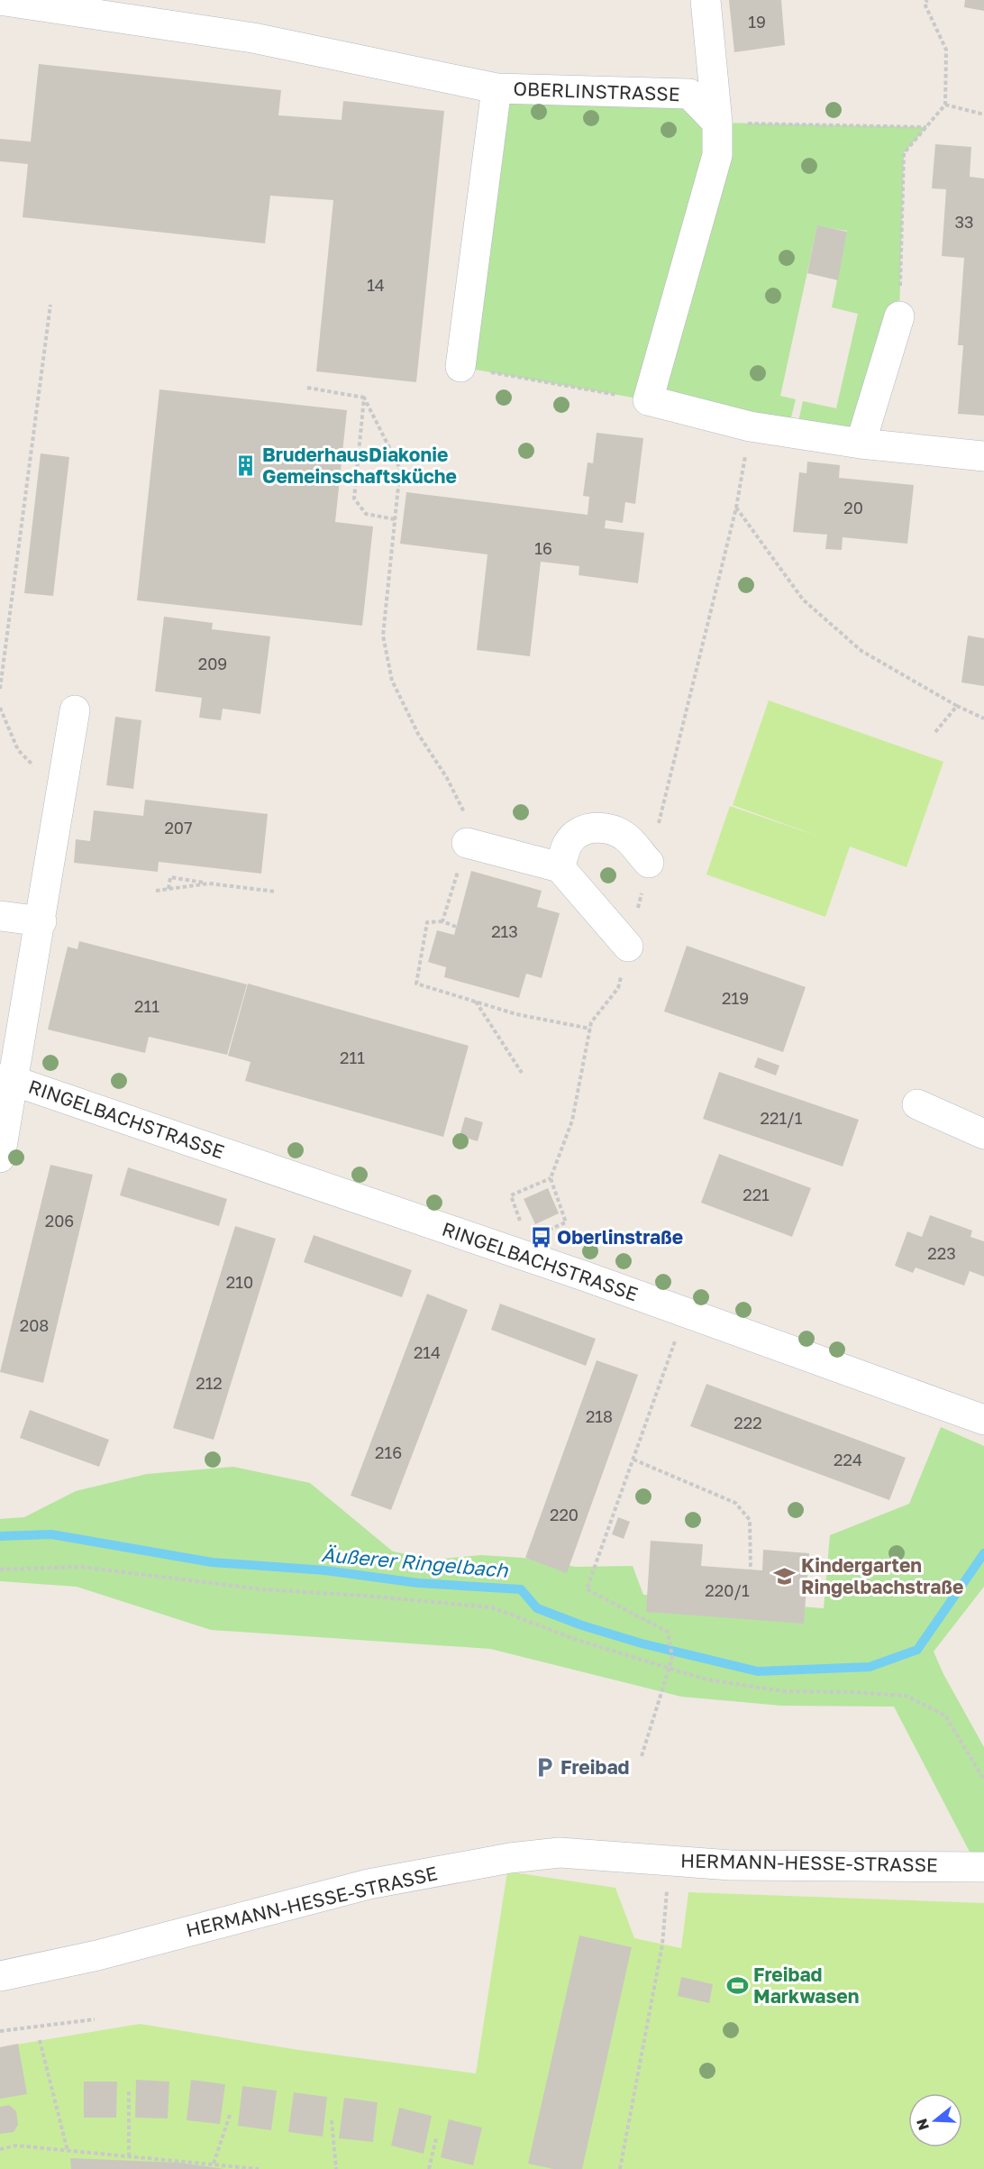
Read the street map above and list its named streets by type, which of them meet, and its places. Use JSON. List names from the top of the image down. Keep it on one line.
{"streets":{"street":["OBERLINSTRASSE","RINGELBACHSTRASSE","HERMANN-HESSE-STRASSE"]},"water":["Äußerer Ringelbach"],"places":{"building":["BruderhausDiakonie Gemeinschaftsküche"],"bus stop":["Oberlinstraße"],"school or university":["Kindergarten Ringelbachstraße"],"parking":["Freibad"],"sports":["Freibad Markwasen"]},"house_numbers":["19","33","14","20","16","209","207","213","219","211","211","221/1","221","206","223","210","208","214","212","218","222","216","224","220","220/1"],"north":"left"}
